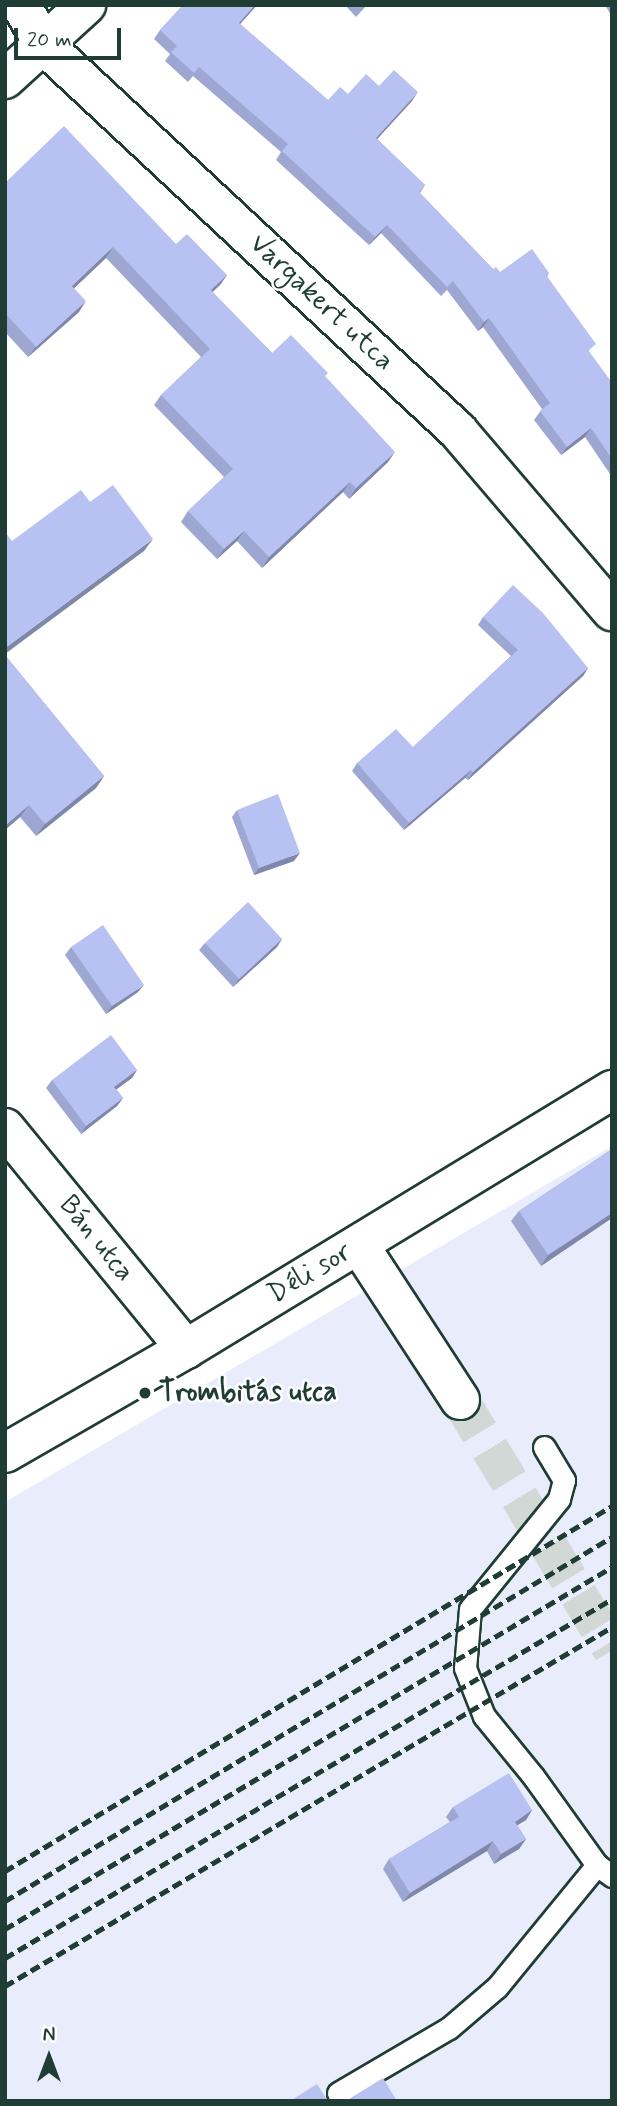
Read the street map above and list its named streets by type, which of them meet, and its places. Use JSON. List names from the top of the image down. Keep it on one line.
{"streets":{"street":["Vargakert utca","Bán utca","Déli sor"]},"crossings":[["Bán utca","Déli sor"]],"places":["Trombitás utca"],"scale_bar":"20 m","north":"top"}
